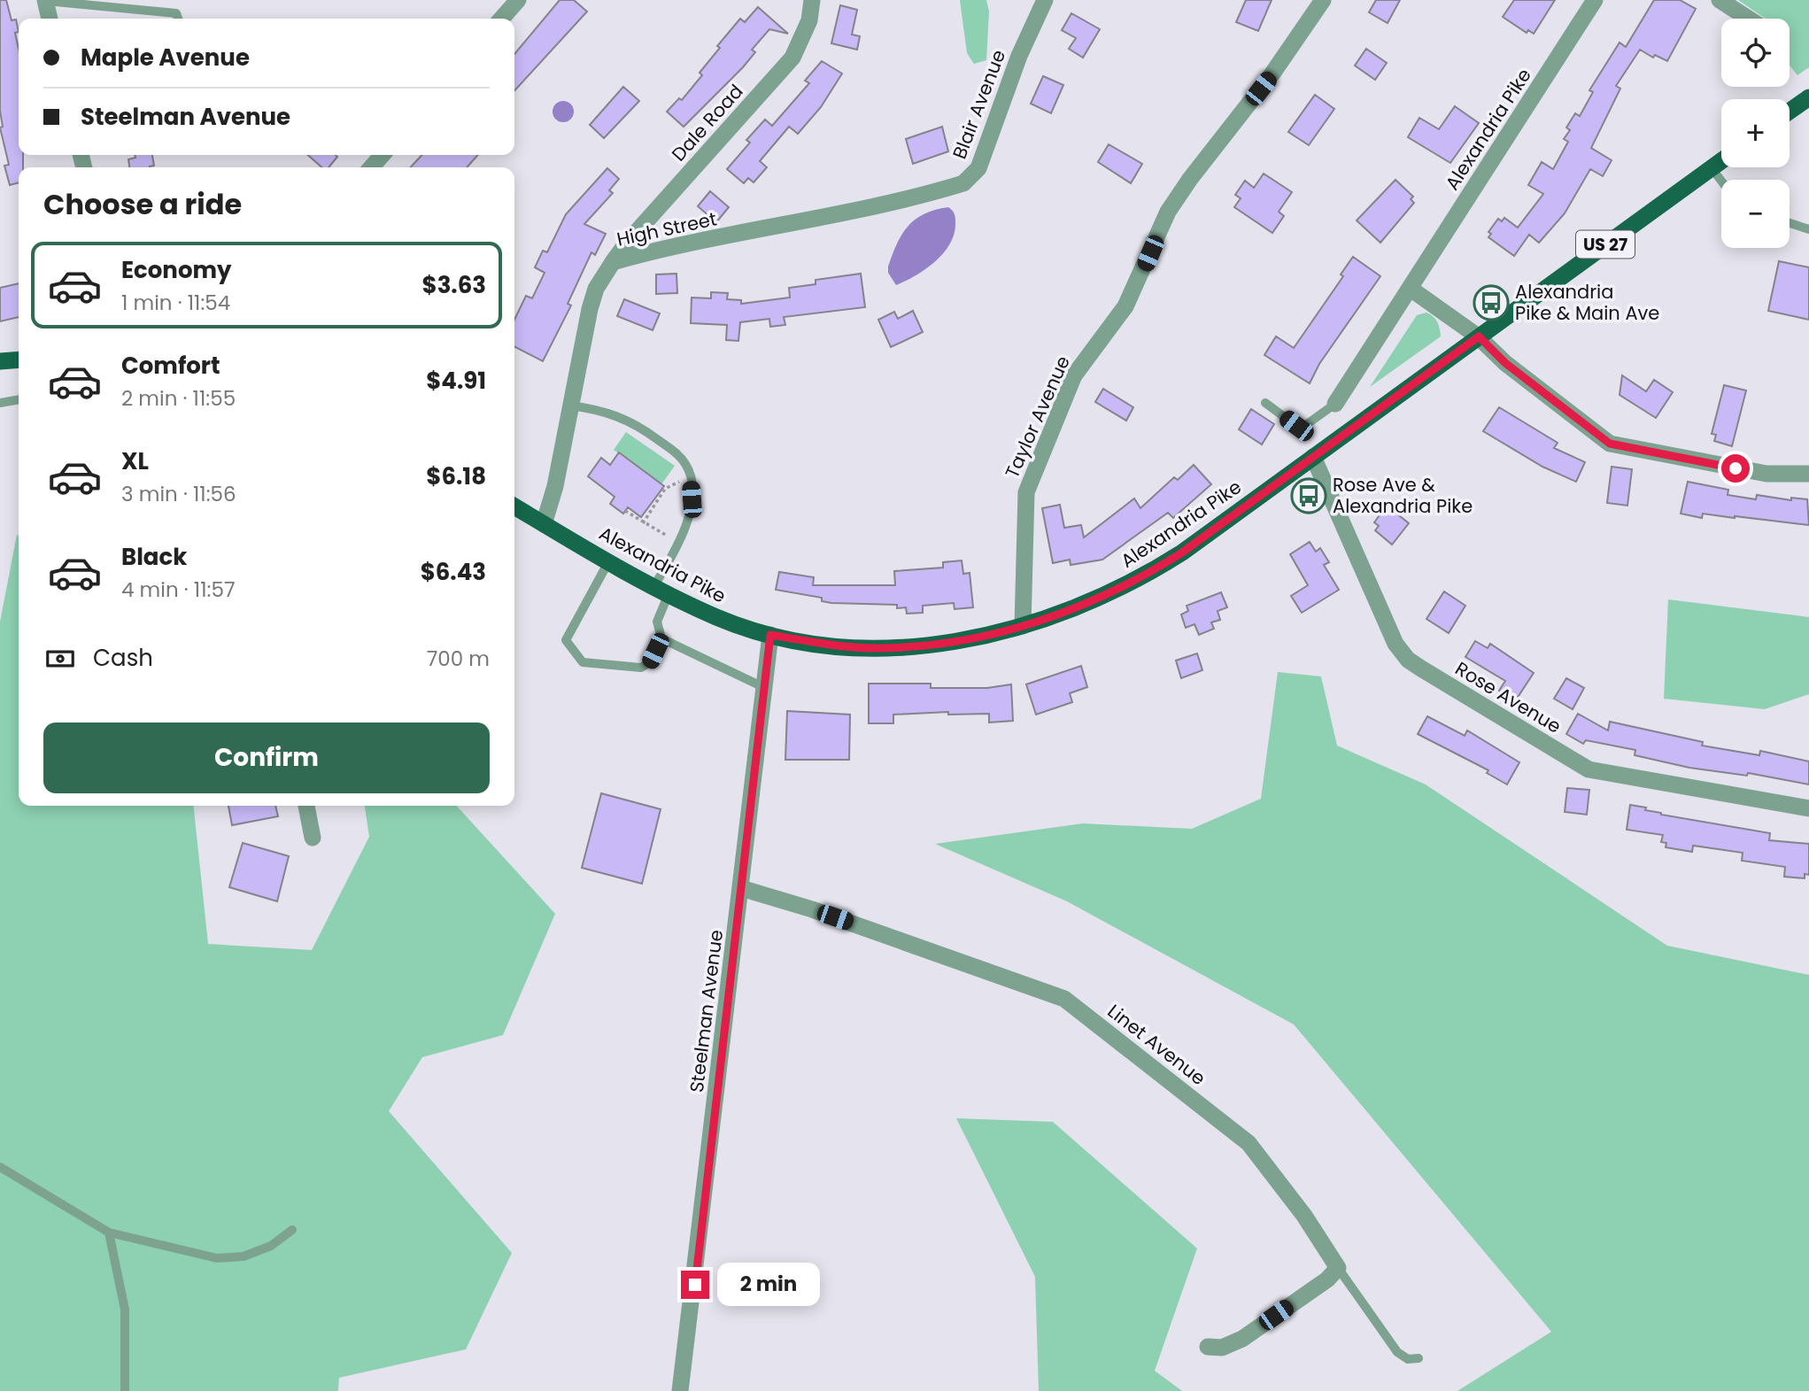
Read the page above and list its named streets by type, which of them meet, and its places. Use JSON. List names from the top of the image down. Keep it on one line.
{"streets":{"main road":["Alexandria Pike","US 27"],"street":["Blair Avenue","Dale Road","High Street","Taylor Avenue","Rose Avenue","Steelman Avenue","Linet Avenue"]},"crossings":[["Blair Avenue","High Street"],["Dale Road","High Street"],["Alexandria Pike","High Street"],["Alexandria Pike","Taylor Avenue"],["Alexandria Pike","Rose Avenue"],["Alexandria Pike","Steelman Avenue"],["Steelman Avenue","Linet Avenue"]],"places":{"bus stop":["Alexandria Pike & Main Ave","Rose Ave & Alexandria Pike"]},"page":{"map_buttons":["+","−"],"banner":["Maple Avenue","Steelman Avenue"],"heading":"Choose a ride","list":[{"name":"Economy","note":"1 min · 11:54","value":"$3.63"},{"name":"Comfort","note":"2 min · 11:55","value":"$4.91"},{"name":"XL","note":"3 min · 11:56","value":"$6.18"},{"name":"Black","note":"4 min · 11:57","value":"$6.43"}],"pay":["Cash","700 m"],"buttons":"Confirm","bubble":"2 min"}}
